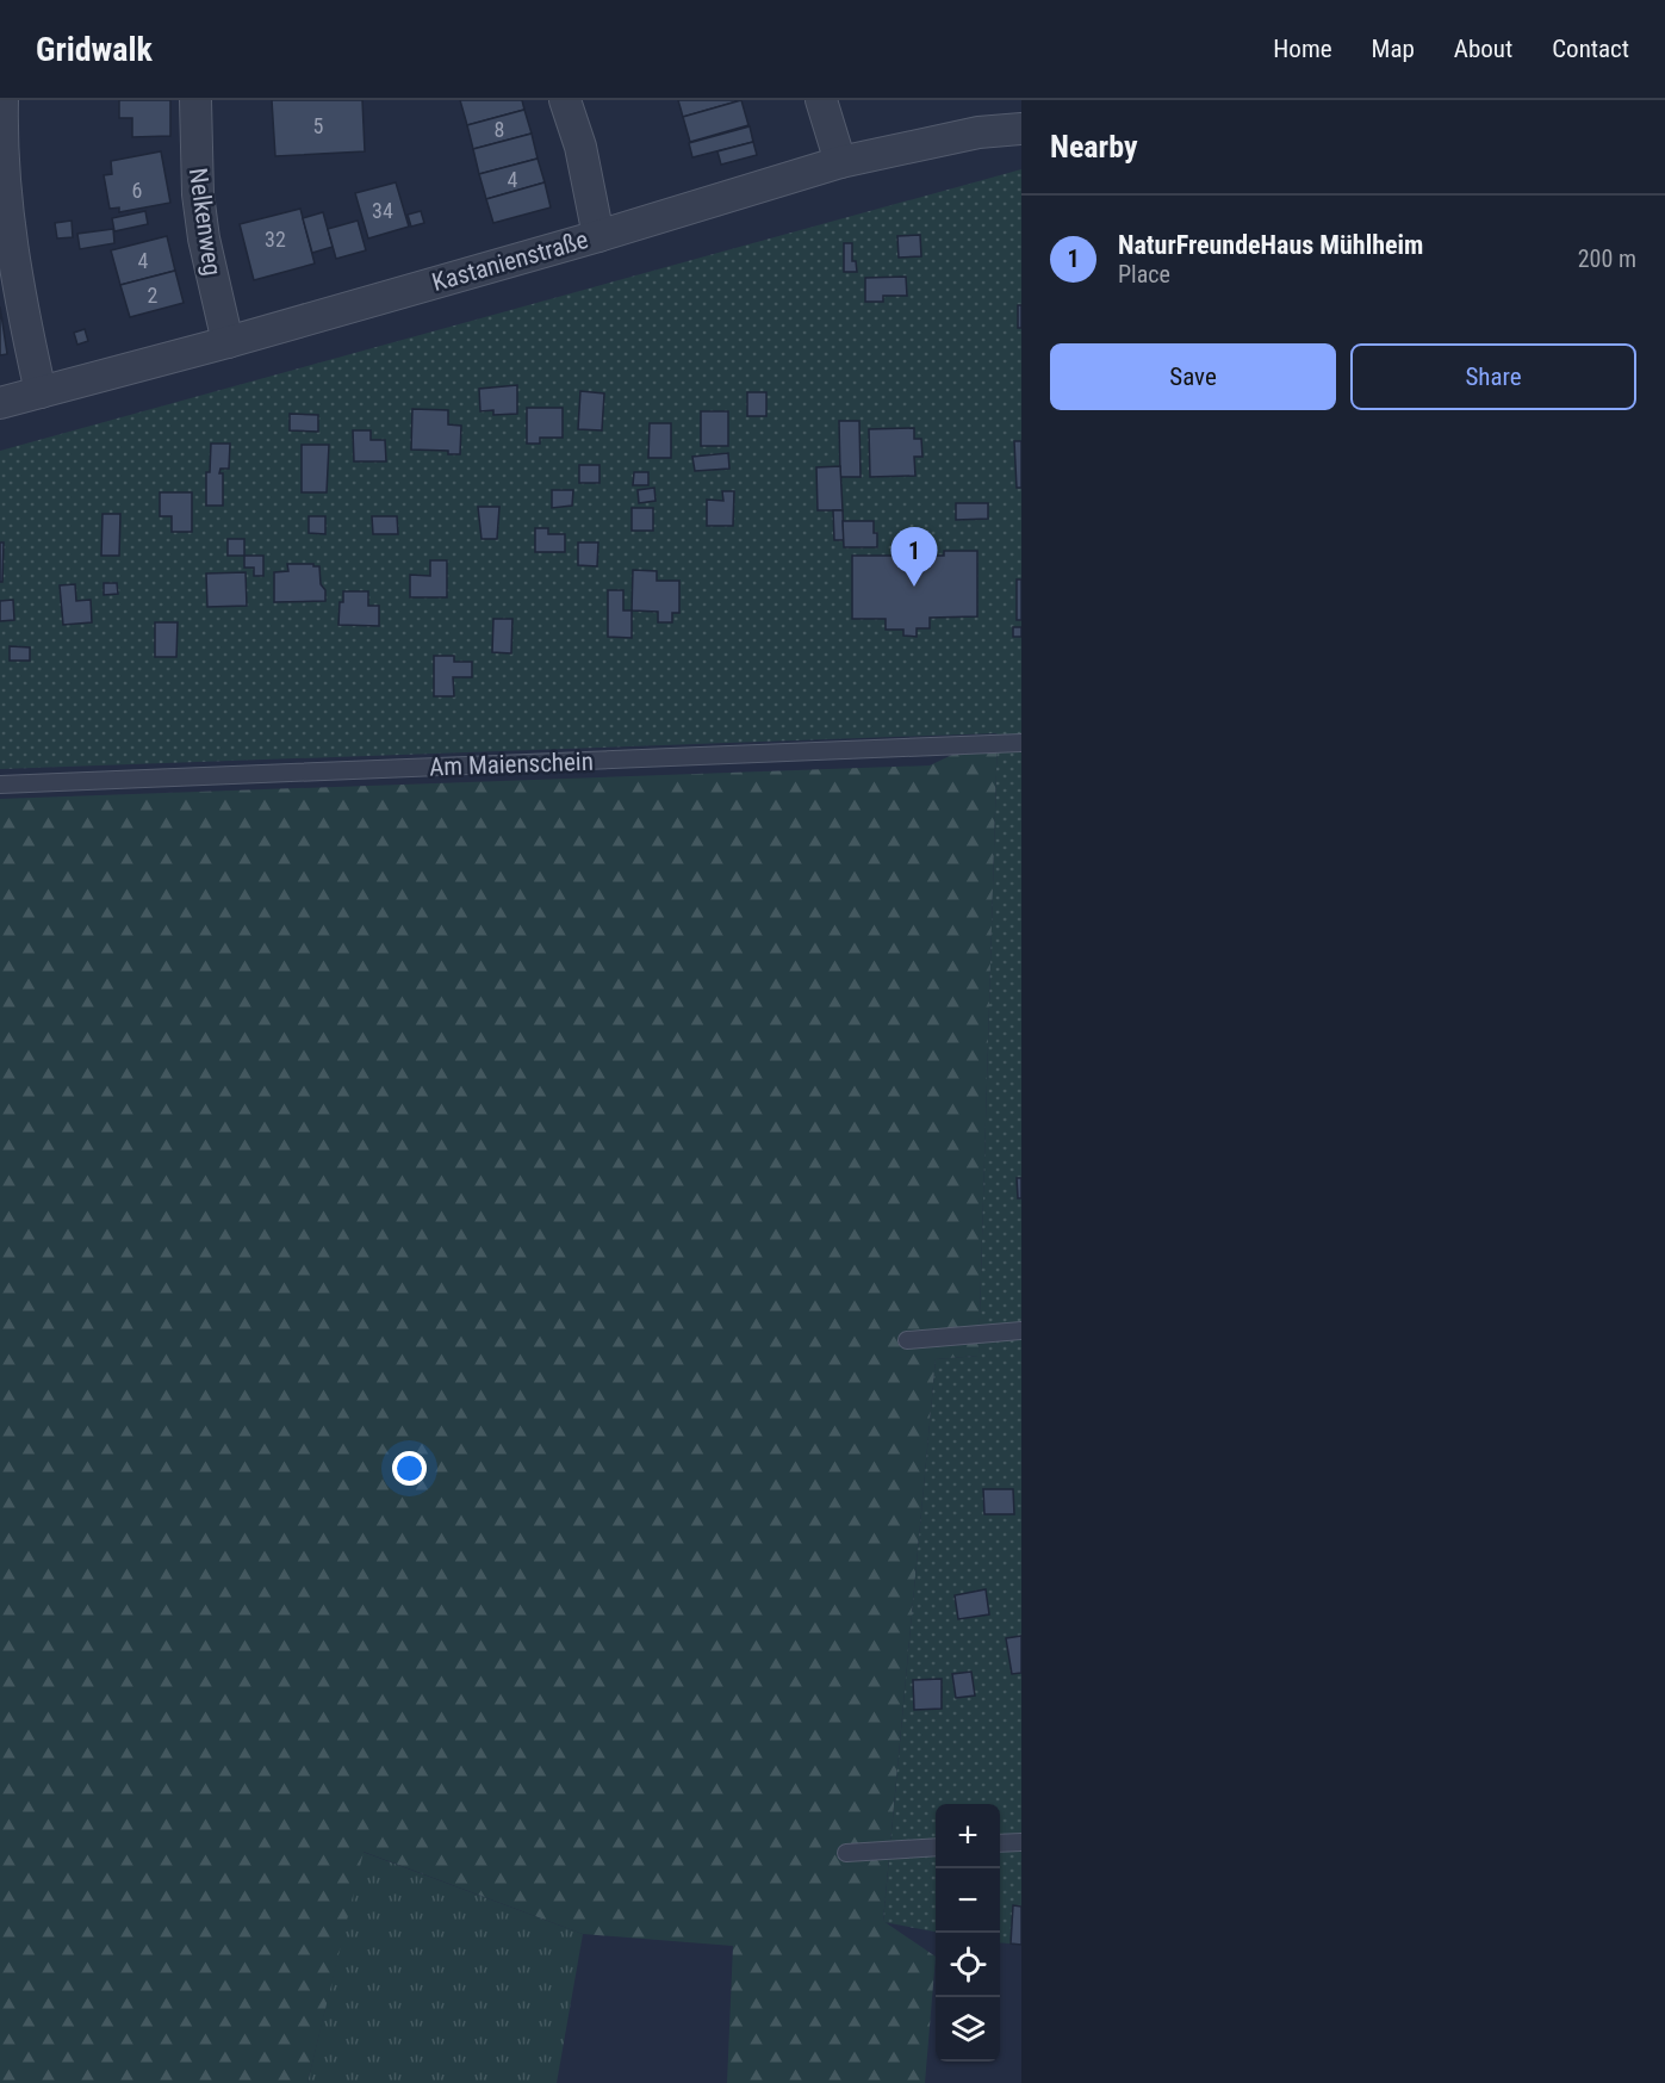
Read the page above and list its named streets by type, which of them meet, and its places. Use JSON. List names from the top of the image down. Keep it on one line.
{"streets":{"street":["Nelkenweg","Kastanienstraße"],"lane":["Am Maienschein"]},"crossings":[["Nelkenweg","Kastanienstraße"]],"house_numbers":["5","8","4","6","34","32","4","2"],"page":{"header":"Gridwalk","nav":["Home","Map","About","Contact"],"heading":"Nearby","list":[{"mark":"1","name":"NaturFreundeHaus Mühlheim","note":"Place","value":"200 m"}],"buttons":["Save","Share"],"pins":"1","map_buttons":["+","−"]}}
